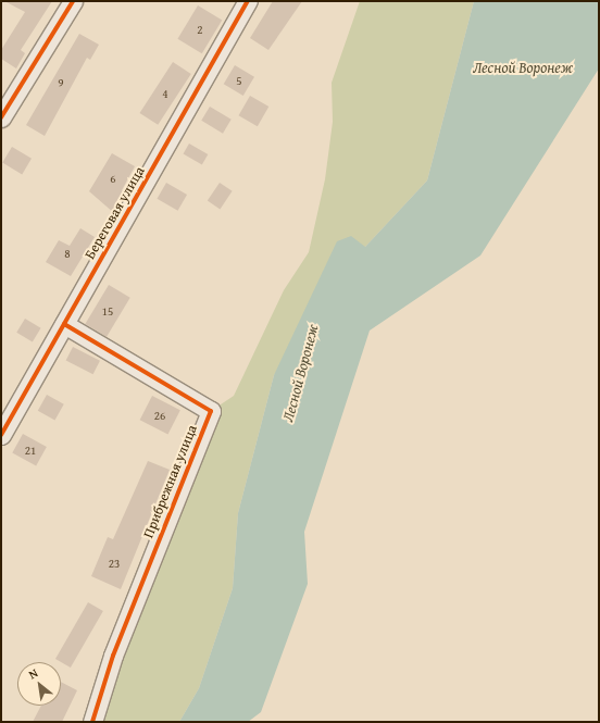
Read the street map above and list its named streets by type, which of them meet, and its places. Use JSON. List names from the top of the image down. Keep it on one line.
{"streets":{"street":["Береговая улица","Прибрежная улица"]},"crossings":[["Береговая улица","Прибрежная улица"]],"water":["Лесной Воронеж"],"house_numbers":["2","5","9","4","6","8","15","26","21","23"],"north":"top left"}
